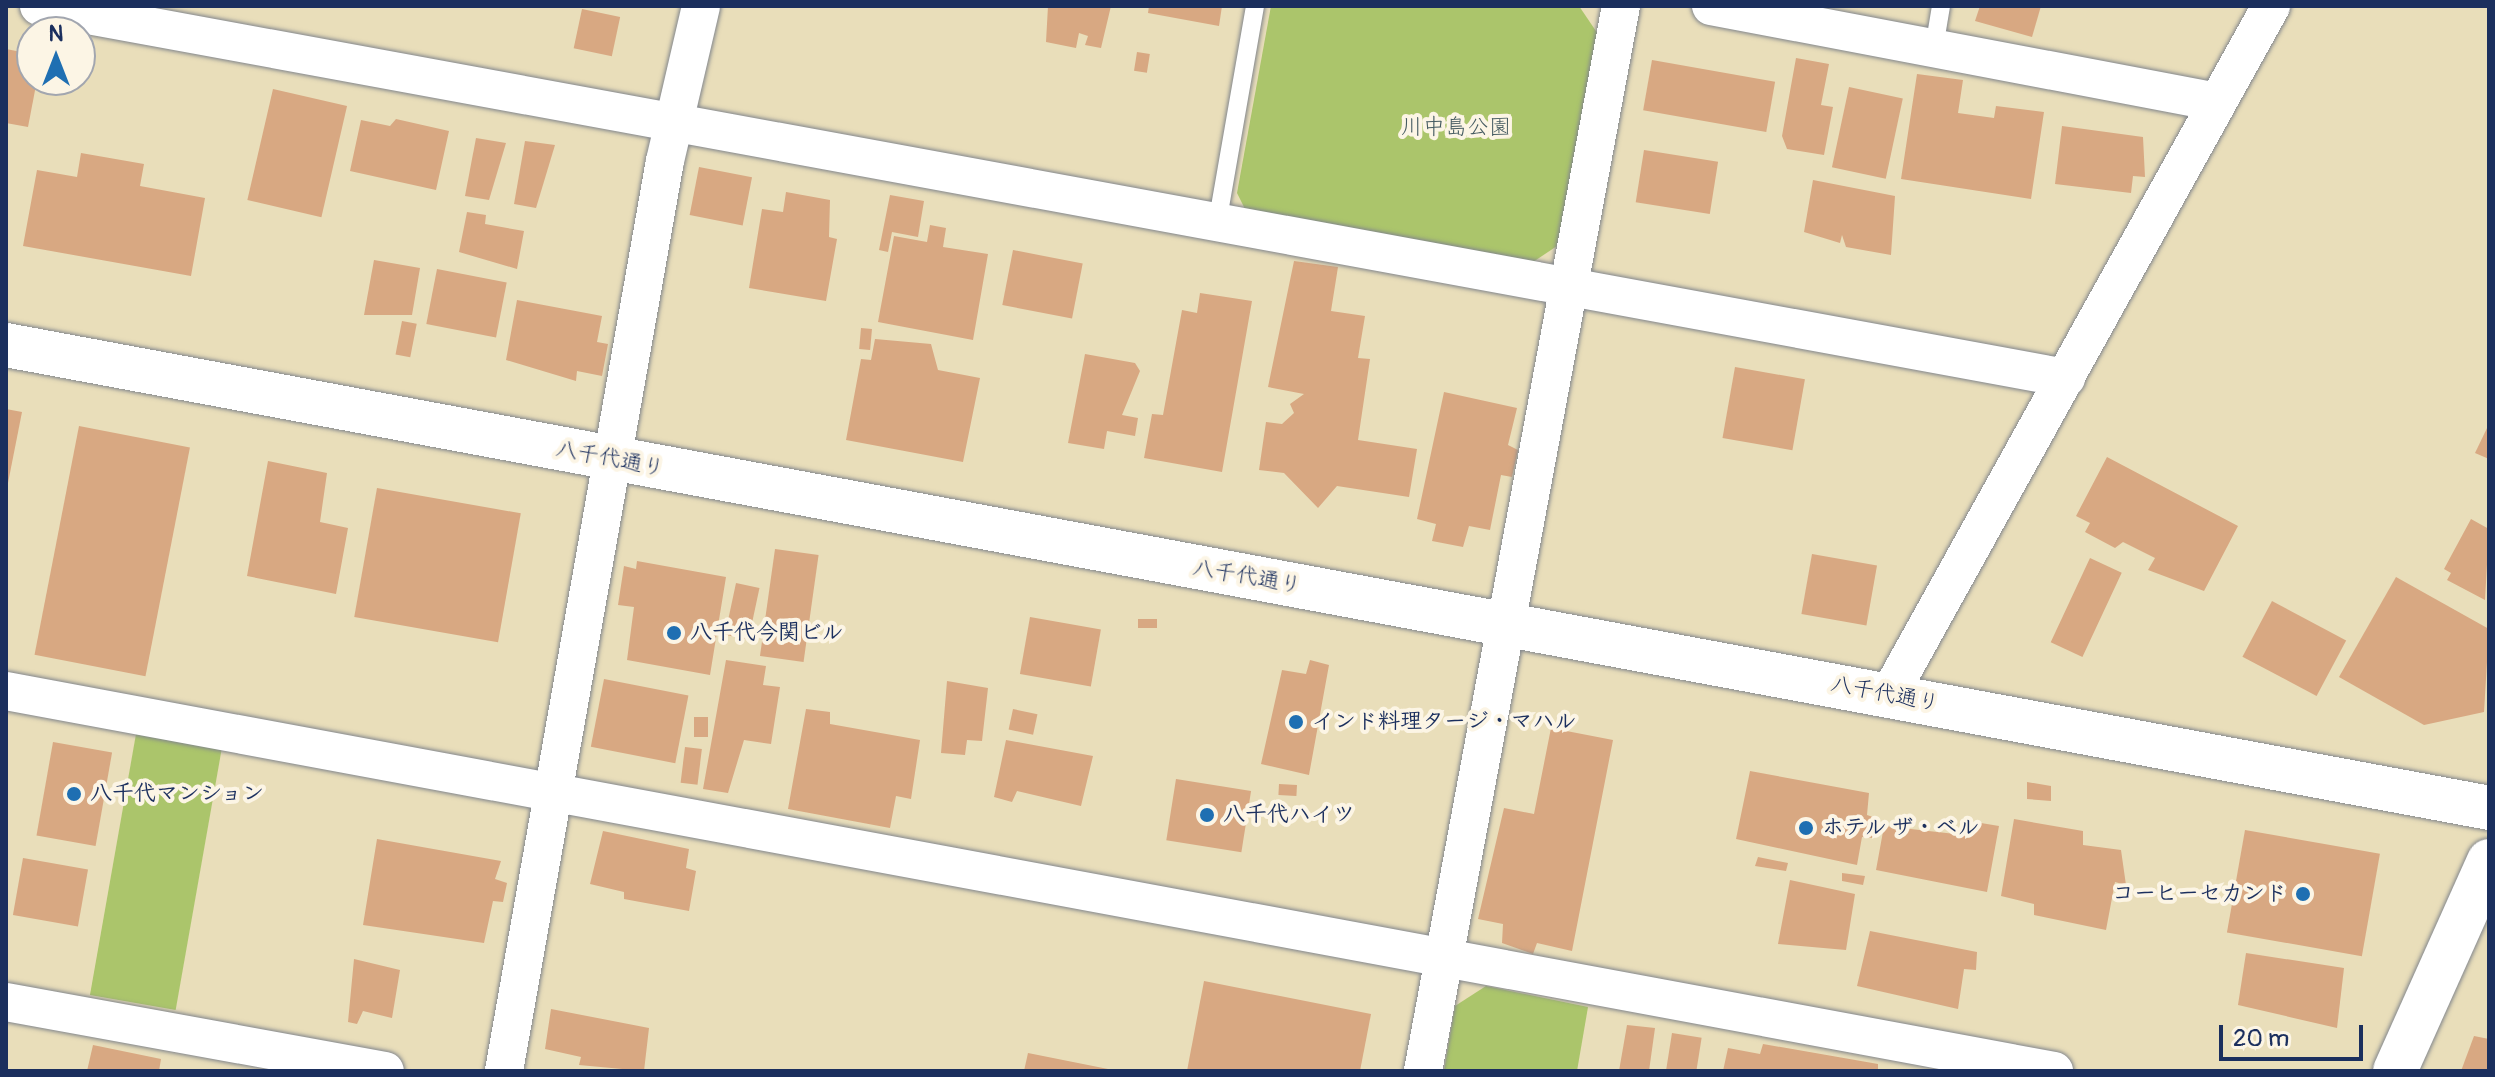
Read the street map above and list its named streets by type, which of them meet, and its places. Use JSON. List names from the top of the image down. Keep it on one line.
{"streets":{"street":["八千代通り"]},"parks":["川中島公園"],"places":["八千代今関ビル","インド料理タージ・マハル","八千代マンション","八千代ハイツ","ホテル ザ・ベル","コーヒーセカンド"],"scale_bar":"20 m","north":"top"}
